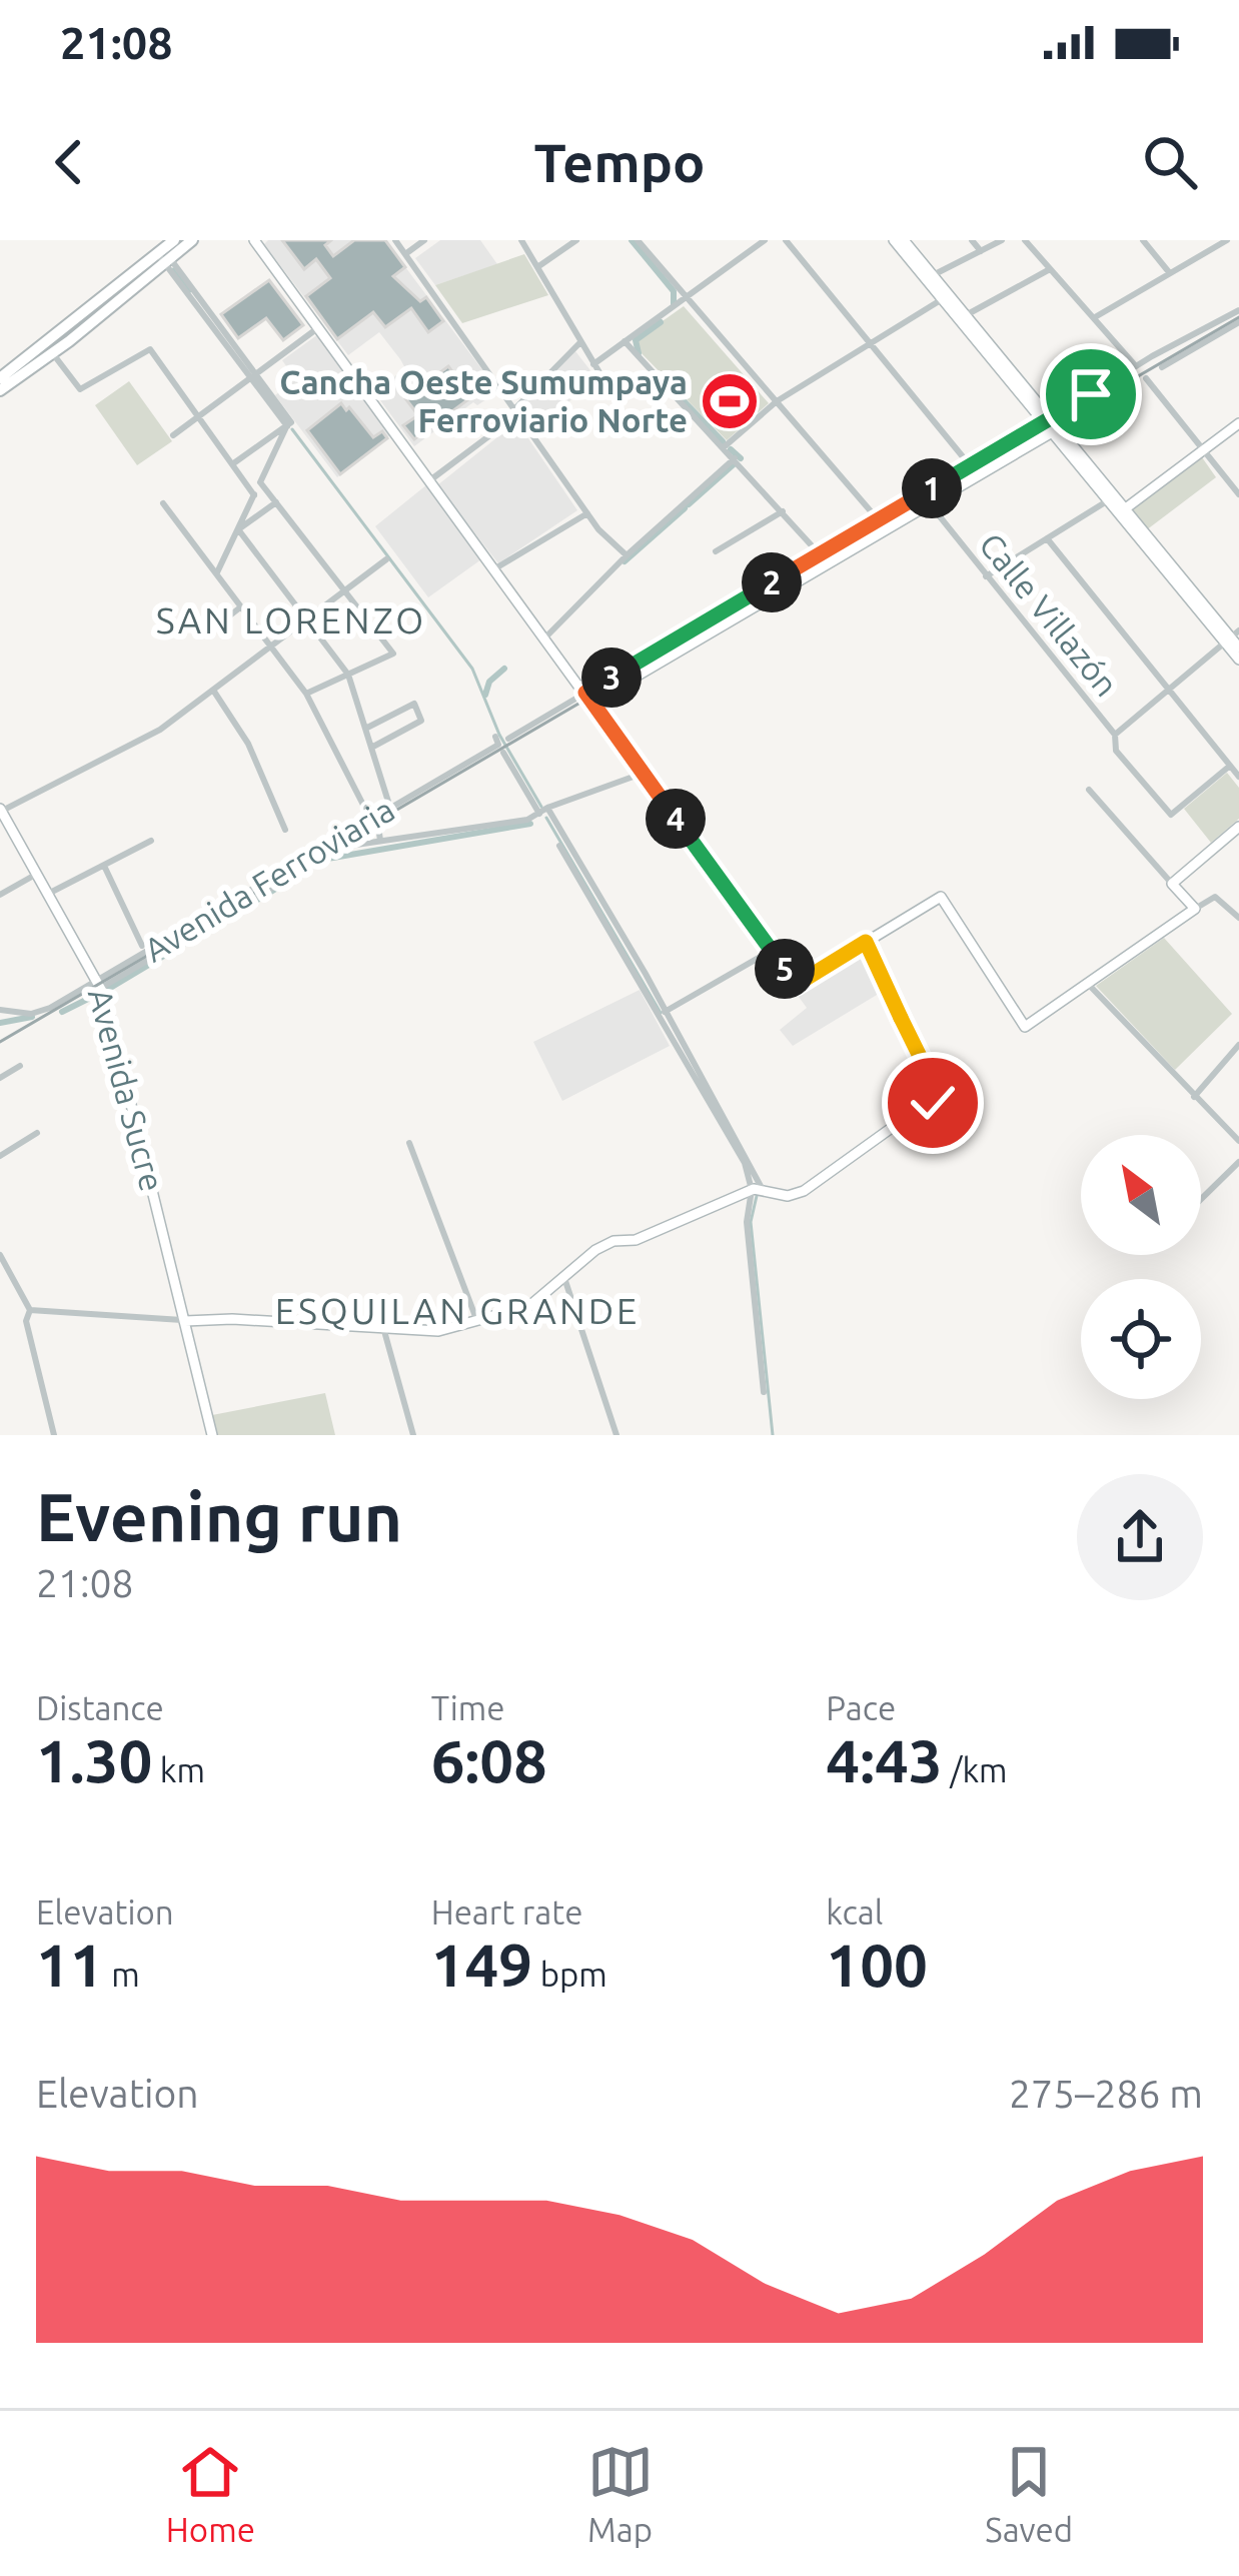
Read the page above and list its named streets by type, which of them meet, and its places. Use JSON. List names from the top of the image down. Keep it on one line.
{"streets":{"street":["Calle Villazón","Avenida Ferroviaria","Avenida Sucre"]},"crossings":[["Avenida Ferroviaria","Avenida Sucre"]],"districts":["SAN LORENZO","ESQUILAN GRANDE"],"places":{"sports":["Cancha Oeste Sumumpaya Ferroviario Norte"]},"north":"top left","page":{"status":"21:08","header":"Tempo","pins":["1","2","3","4","5"],"heading":["Evening run","21:08"],"stats":[["Distance","1.30 km"],["Time","6:08"],["Pace","4:43 /km"],["Elevation","11 m"],["Heart rate","149 bpm"],["kcal","100"]],"chart":["Elevation","275–286 m"],"tabs":["Home","Map","Saved"]}}
